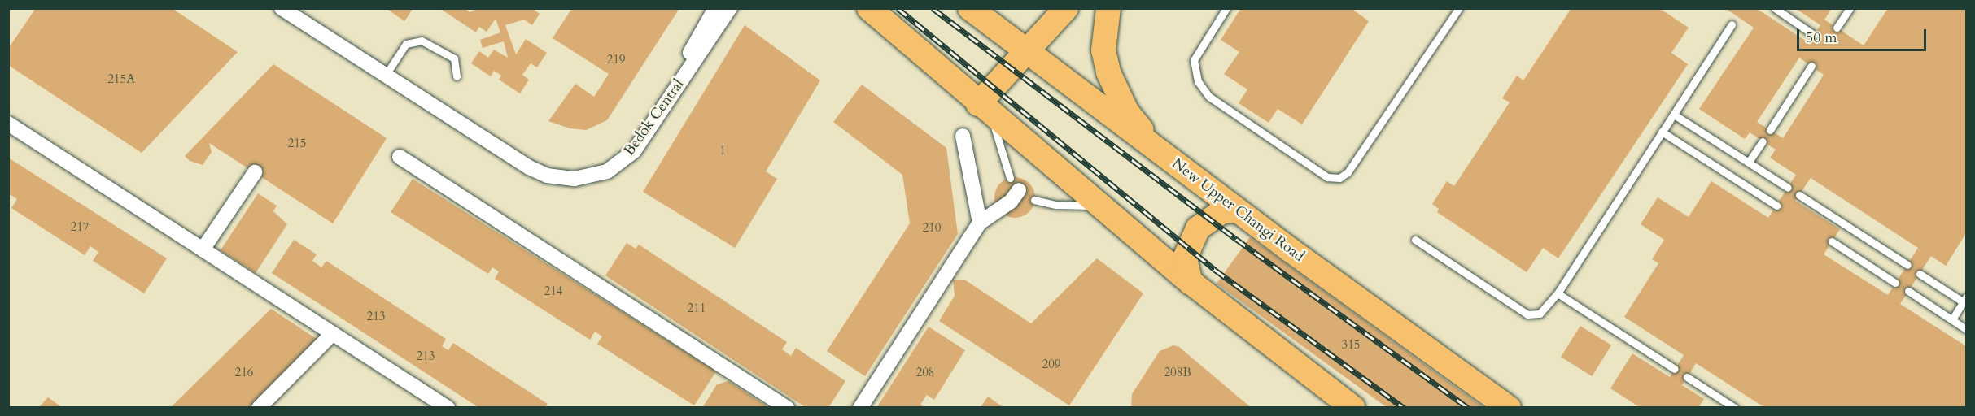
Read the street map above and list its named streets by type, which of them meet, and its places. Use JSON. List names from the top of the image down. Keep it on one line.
{"streets":{"main road":["New Upper Changi Road"],"street":["Bedok Central"]},"house_numbers":["219","215A","215","1","217","210","214","211","213","315","213","209","216","208","208B"],"scale_bar":"50 m"}
